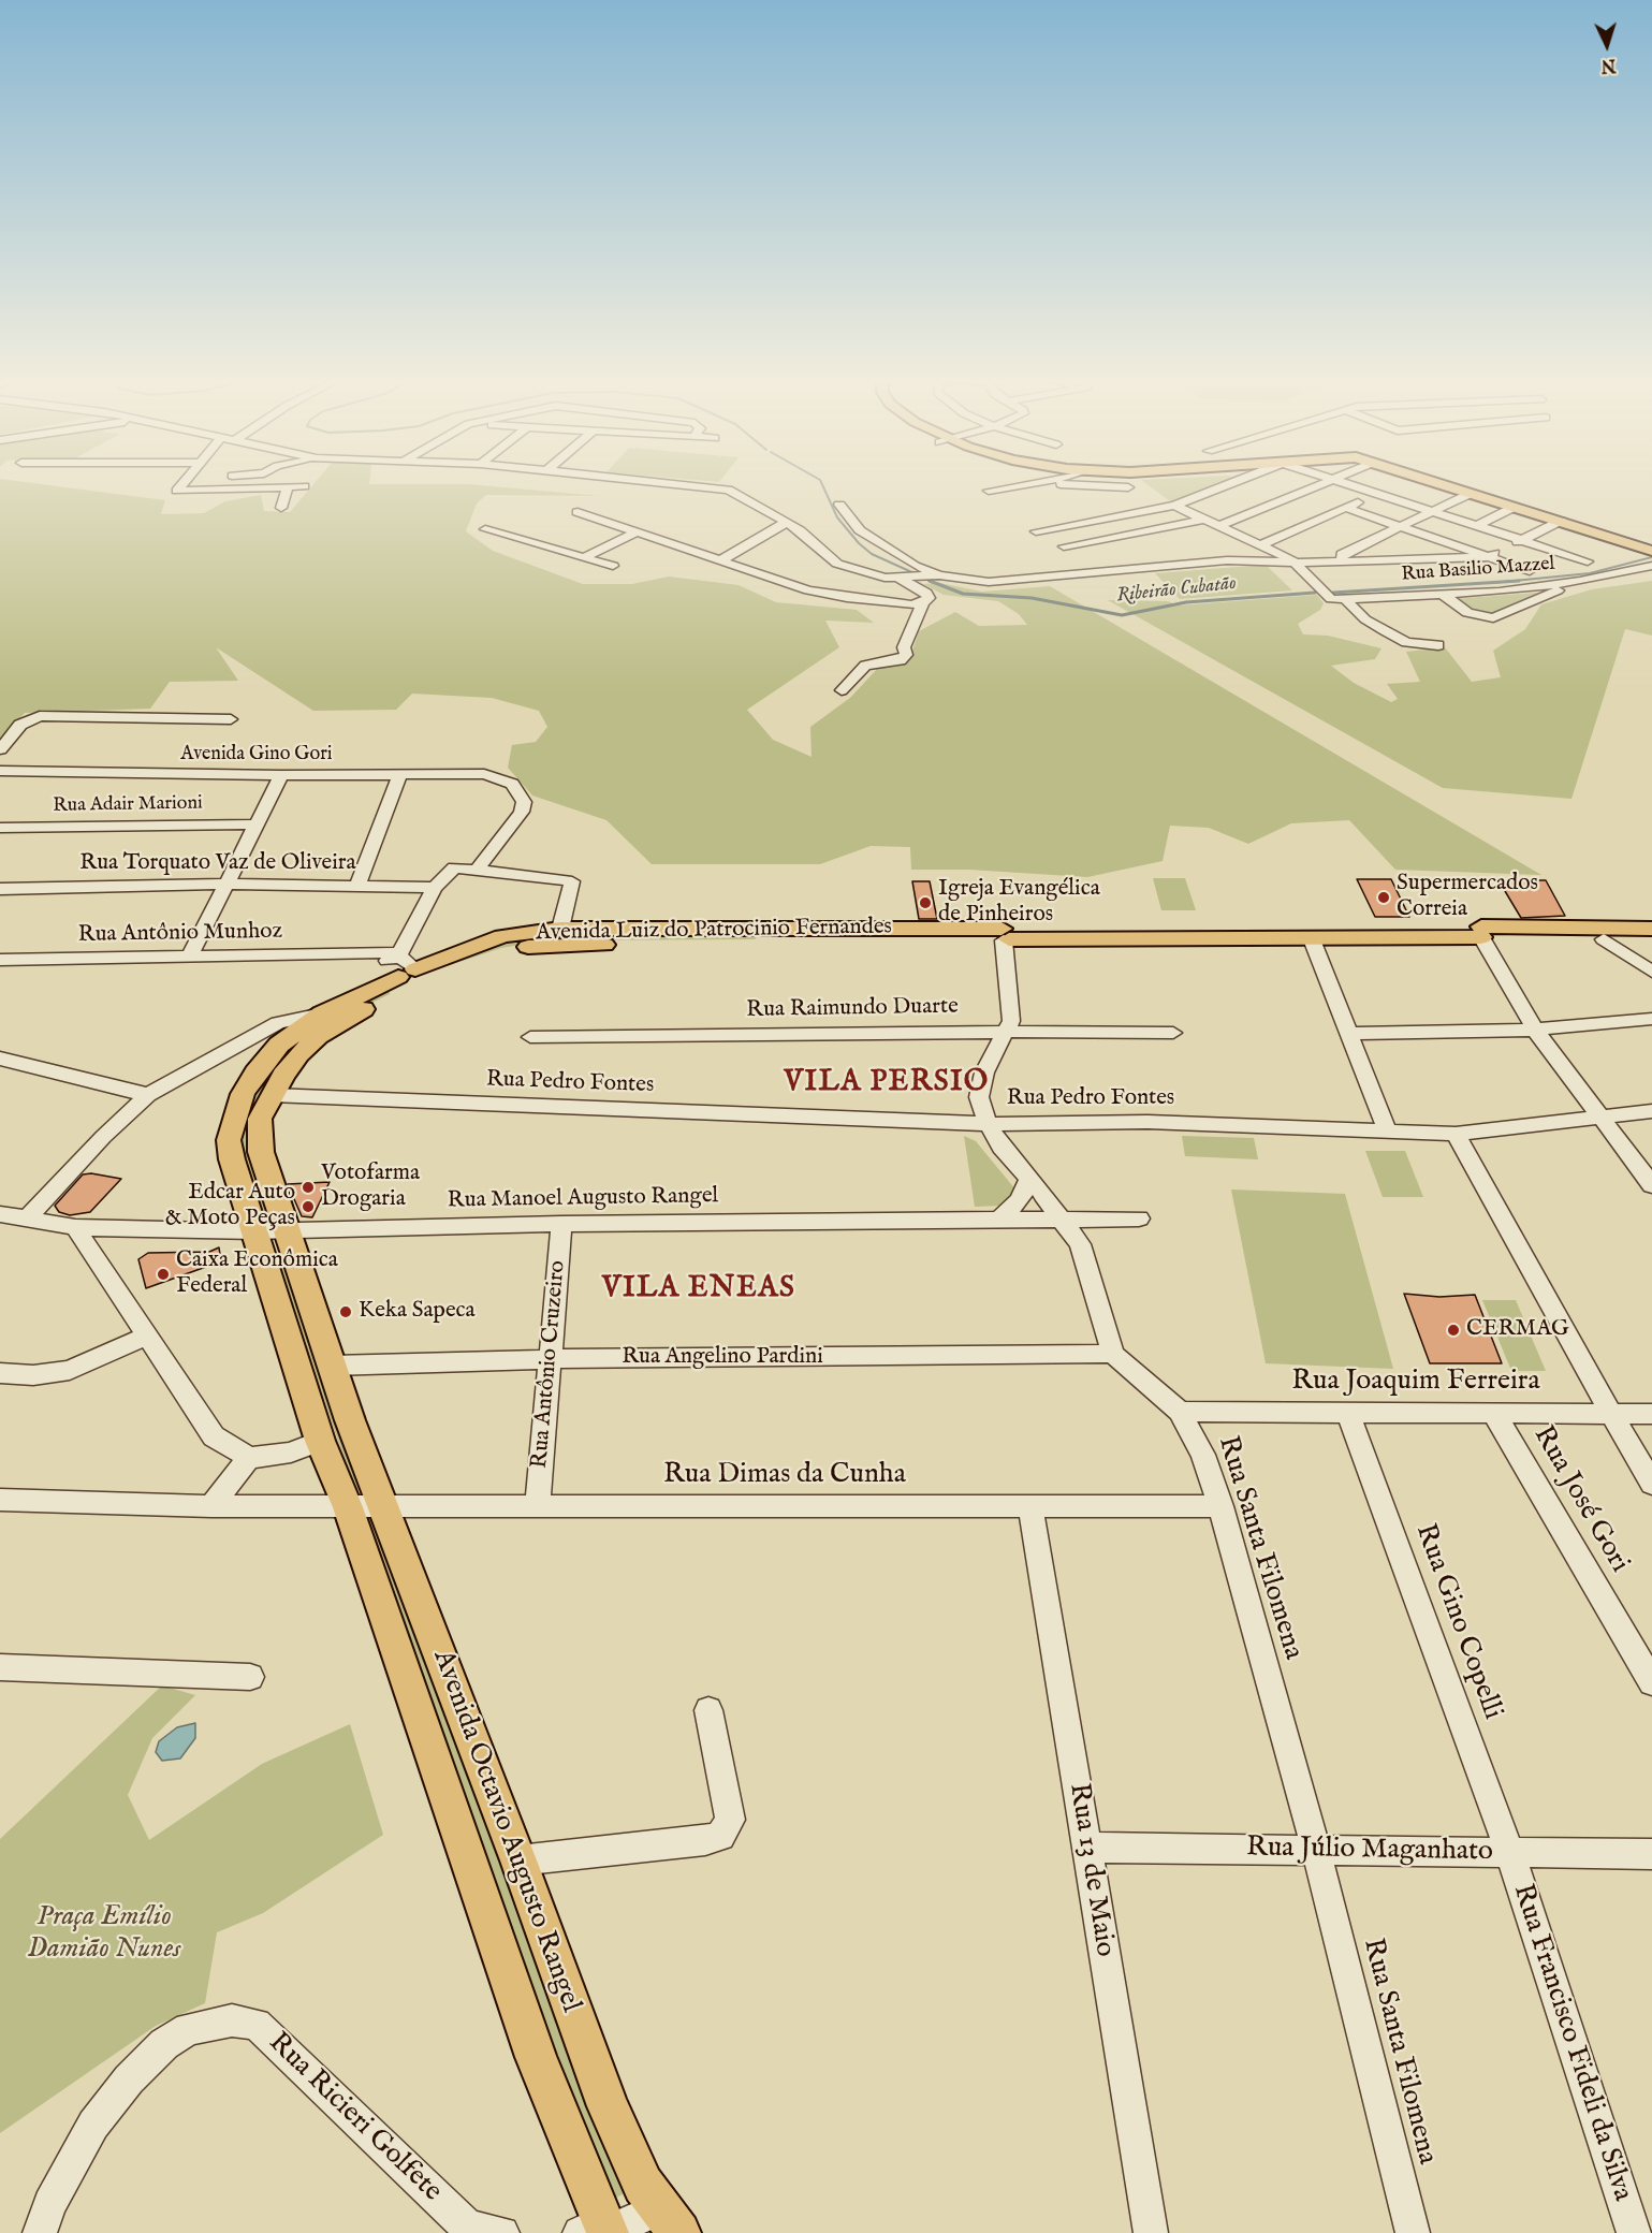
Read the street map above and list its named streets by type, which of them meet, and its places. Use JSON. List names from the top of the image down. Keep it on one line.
{"streets":{"main road":["Avenida Luiz do Patrocinio Fernandes","Avenida Octavio Augusto Rangel"],"street":["Rua Basilio Mazzel","Avenida Gino Gori","Rua Adair Marioni","Rua Torquato Vaz de Oliveira","Rua Antônio Munhoz","Rua Raimundo Duarte","Rua Pedro Fontes","Rua Manoel Augusto Rangel","Rua Angelino Pardini","Rua Antônio Cruzeiro","Rua Joaquim Ferreira","Rua Dimas da Cunha","Rua José Gori","Rua Santa Filomena","Rua Gino Copelli","Rua Júlio Maganhato","Rua 13 de Maio","Rua Francisco Fideli da Silva","Rua Ricieri Golfete"]},"crossings":[["Avenida Luiz do Patrocinio Fernandes","Rua Antônio Munhoz"],["Avenida Luiz do Patrocinio Fernandes","Rua Pedro Fontes"],["Avenida Luiz do Patrocinio Fernandes","Rua Manoel Augusto Rangel"],["Avenida Luiz do Patrocinio Fernandes","Rua Angelino Pardini"],["Avenida Luiz do Patrocinio Fernandes","Avenida Octavio Augusto Rangel"],["Rua Manoel Augusto Rangel","Rua Antônio Cruzeiro"],["Rua Angelino Pardini","Rua Antônio Cruzeiro"],["Rua Angelino Pardini","Rua Santa Filomena"],["Rua Antônio Cruzeiro","Rua Dimas da Cunha"],["Rua Joaquim Ferreira","Rua José Gori"],["Rua Joaquim Ferreira","Rua Santa Filomena"],["Rua Joaquim Ferreira","Rua Gino Copelli"],["Rua Dimas da Cunha","Rua Santa Filomena"],["Rua Dimas da Cunha","Avenida Octavio Augusto Rangel"],["Rua Dimas da Cunha","Rua 13 de Maio"],["Rua Santa Filomena","Rua Júlio Maganhato"],["Rua Gino Copelli","Rua Júlio Maganhato"],["Rua Gino Copelli","Rua Francisco Fideli da Silva"],["Rua Júlio Maganhato","Rua 13 de Maio"],["Rua Júlio Maganhato","Rua Francisco Fideli da Silva"]],"districts":["VILA PERSIO","VILA ENEAS"],"water":["Ribeirão Cubatão"],"parks":["Praça Emílio Damião Nunes"],"places":["Supermercados Correia","Igreja Evangélica de Pinheiros","Votofarma Drogaria","Edcar Auto & Moto Peças","Caixa Econômica Federal","Keka Sapeca","CERMAG"],"north":"bottom"}
